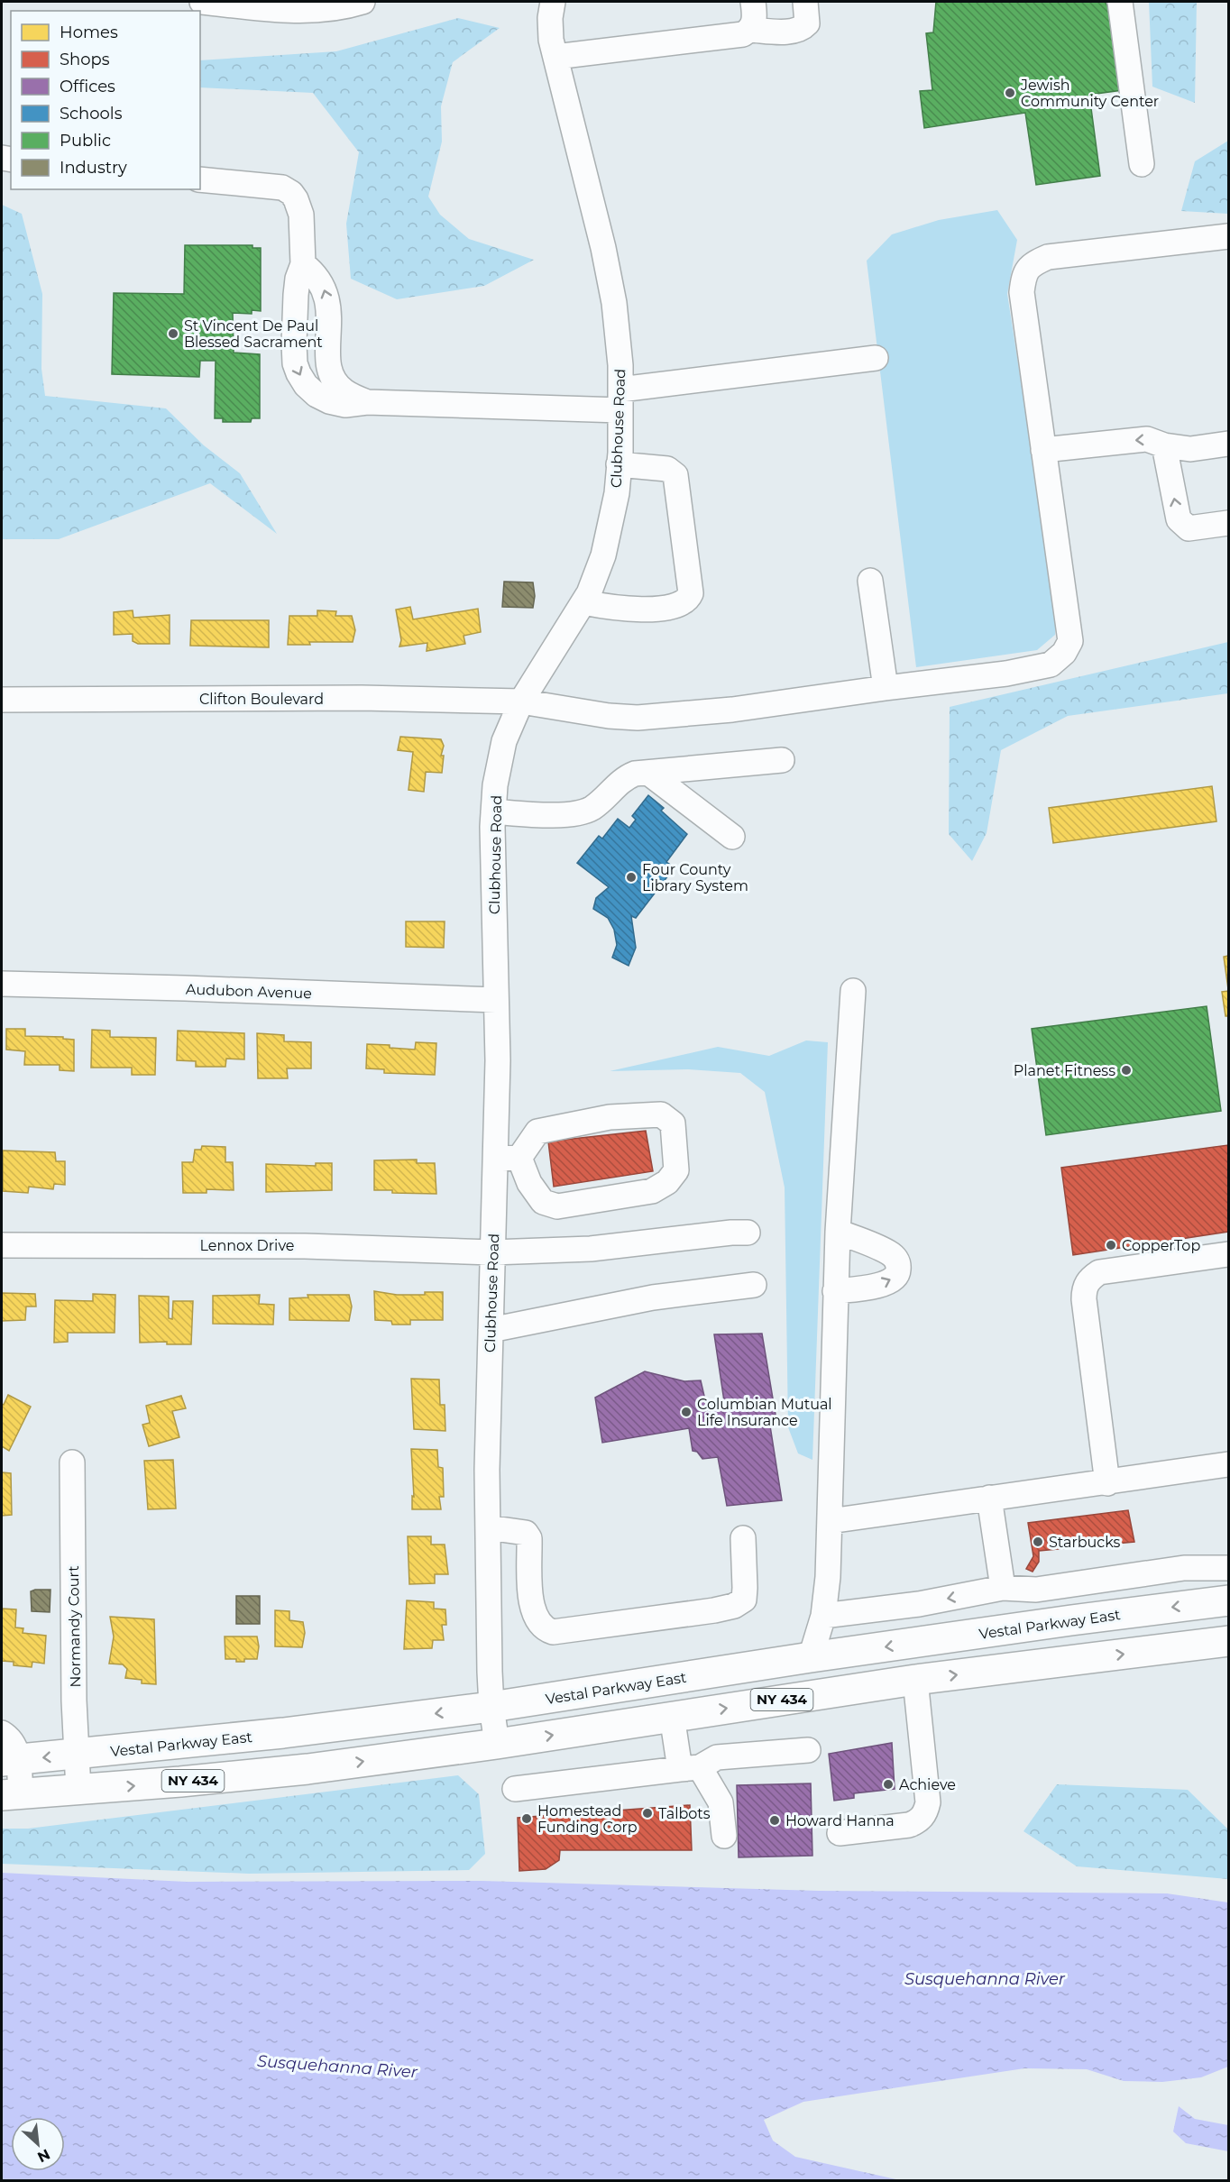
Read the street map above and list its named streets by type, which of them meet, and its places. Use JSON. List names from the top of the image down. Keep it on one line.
{"streets":{"main road":["Vestal Parkway East","NY 434"],"street":["Clubhouse Road","Clifton Boulevard","Audubon Avenue","Lennox Drive","Normandy Court"]},"crossings":[["Clubhouse Road","Clifton Boulevard"],["Clubhouse Road","Audubon Avenue"],["Clubhouse Road","Lennox Drive"],["Clubhouse Road","Vestal Parkway East"],["Clubhouse Road","NY 434"],["Vestal Parkway East","Normandy Court"],["Normandy Court","NY 434"]],"water":["Susquehanna River"],"places":["Jewish Community Center","St Vincent De Paul Blessed Sacrament","Four County Library System","Planet Fitness","CopperTop","Columbian Mutual Life Insurance","Starbucks","Achieve","Talbots","Homestead Funding Corp","Howard Hanna"],"legend":["Homes","Shops","Offices","Schools","Public","Industry"],"north":"bottom right"}
